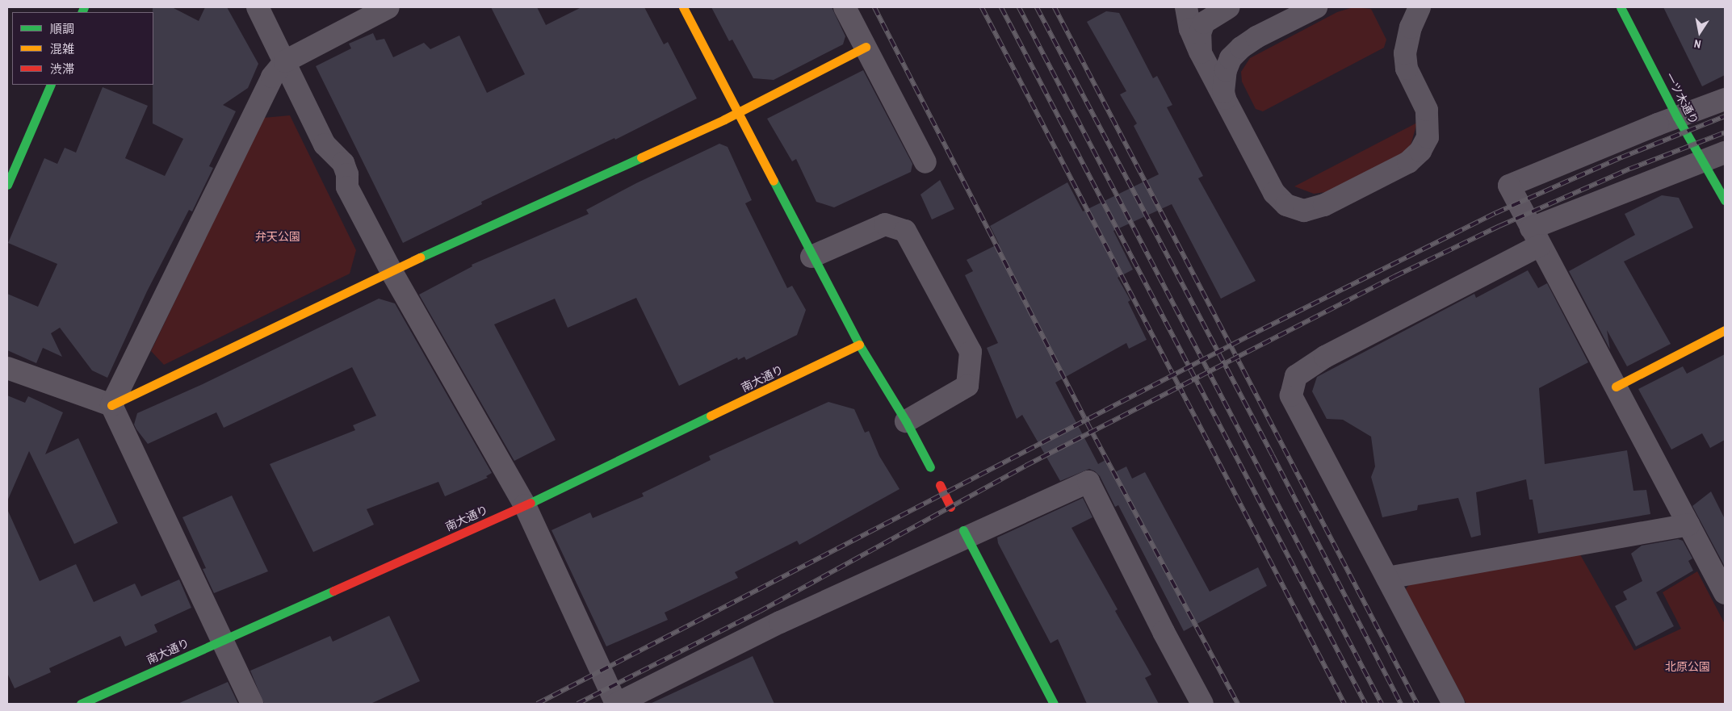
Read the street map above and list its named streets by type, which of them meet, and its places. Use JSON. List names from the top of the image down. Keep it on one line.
{"streets":{"street":["一ツ木通り","南大通り"]},"parks":["弁天公園","北原公園"],"legend":["順調","混雑","渋滞"],"north":"bottom"}
